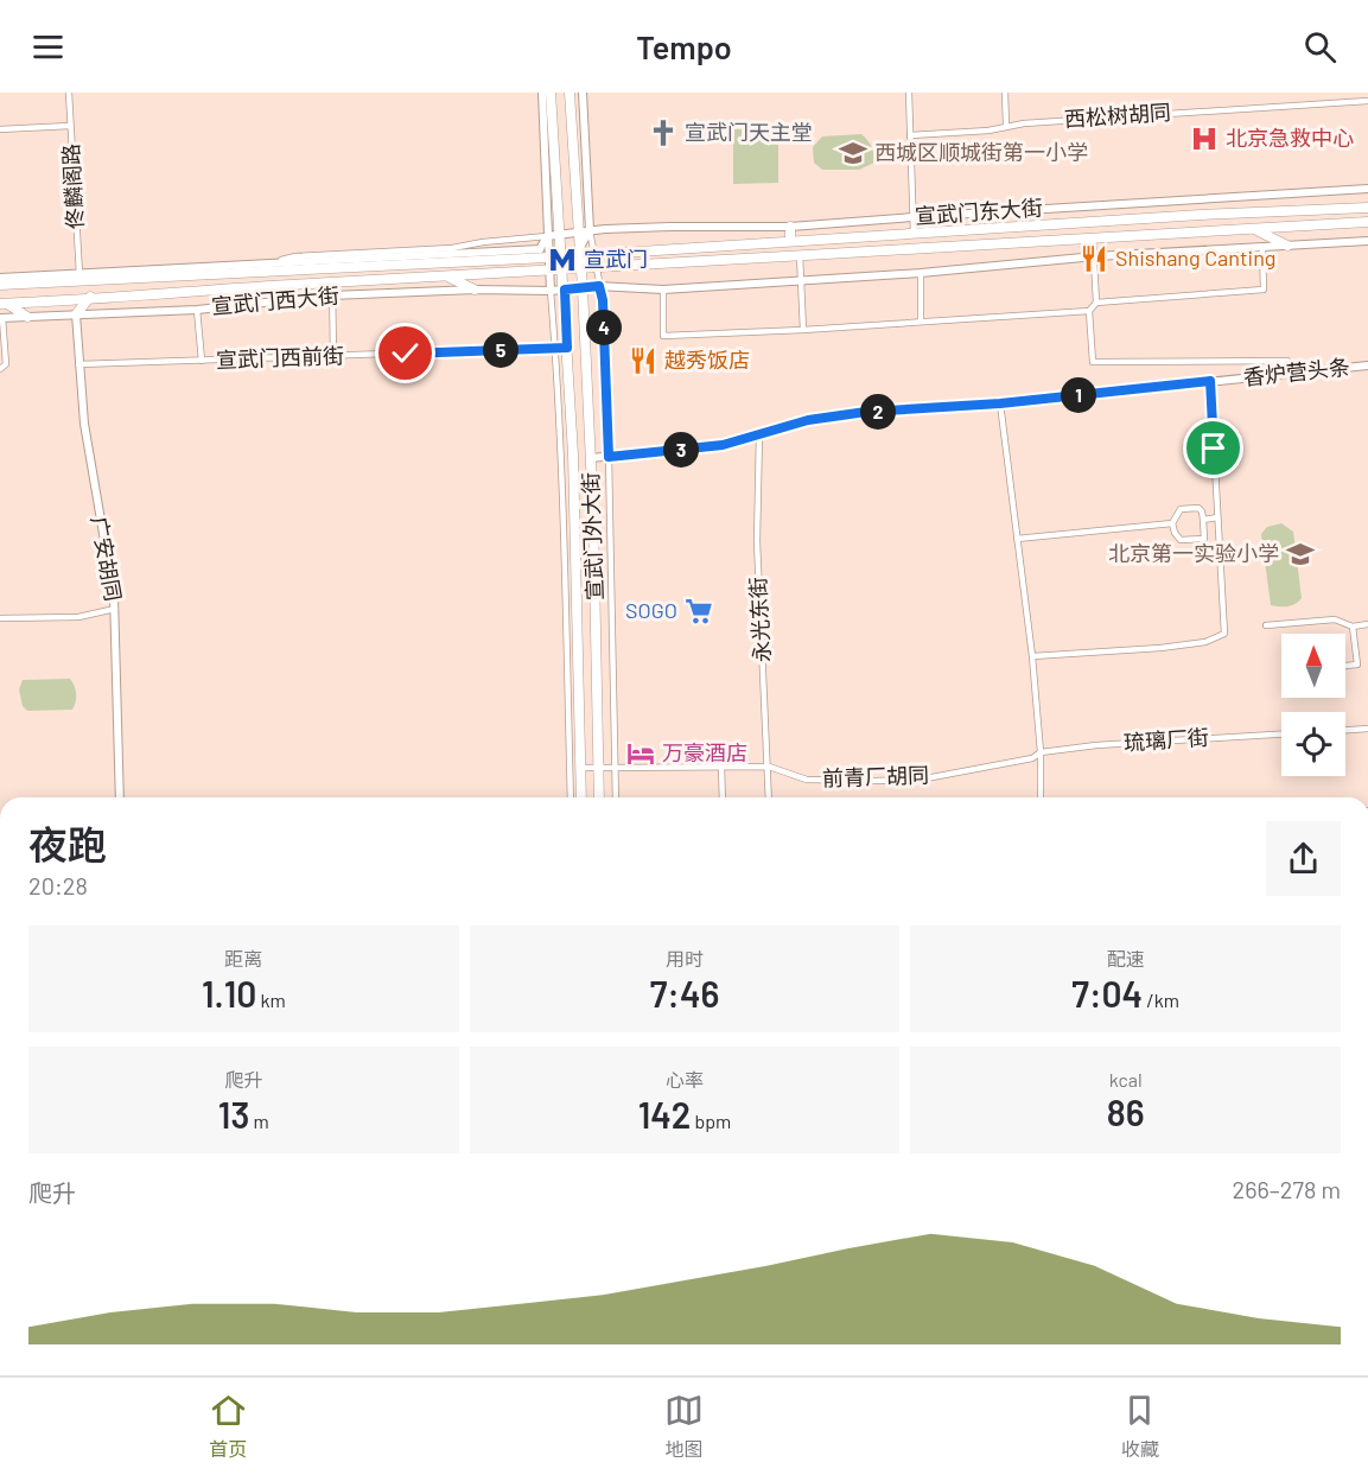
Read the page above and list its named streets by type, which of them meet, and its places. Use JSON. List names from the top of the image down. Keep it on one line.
{"streets":{"main road":["宣武门东大街","宣武门西大街","宣武门外大街"],"street":["西松树胡同","佟麟阁路","宣武门西前街","香炉营头条","广安胡同","永光东街","琉璃厂街","前青厂胡同"]},"crossings":[["佟麟阁路","宣武门西大街"],["宣武门东大街","宣武门西大街"],["宣武门东大街","宣武门外大街"],["宣武门西大街","宣武门外大街"],["宣武门西大街","广安胡同"],["宣武门西前街","宣武门外大街"],["宣武门西前街","广安胡同"],["香炉营头条","宣武门外大街"],["香炉营头条","永光东街"],["宣武门外大街","前青厂胡同"],["永光东街","前青厂胡同"],["琉璃厂街","前青厂胡同"]],"places":{"church":["宣武门天主堂"],"hospital":["北京急救中心"],"school or university":["西城区顺城街第一小学","北京第一实验小学"],"restaurant":["Shishang Canting","越秀饭店"],"metro station":["宣武门"],"supermarket":["SOGO"],"hotel":["万豪酒店"]},"north":"top","page":{"header":"Tempo","pins":["4","5","1","2","3"],"heading":["夜跑","20:28"],"stats":[["距离","1.10 km"],["用时","7:46"],["配速","7:04 /km"],["爬升","13 m"],["心率","142 bpm"],["kcal","86"]],"chart":["爬升","266–278 m"],"tabs":["首页","地图","收藏"]}}
